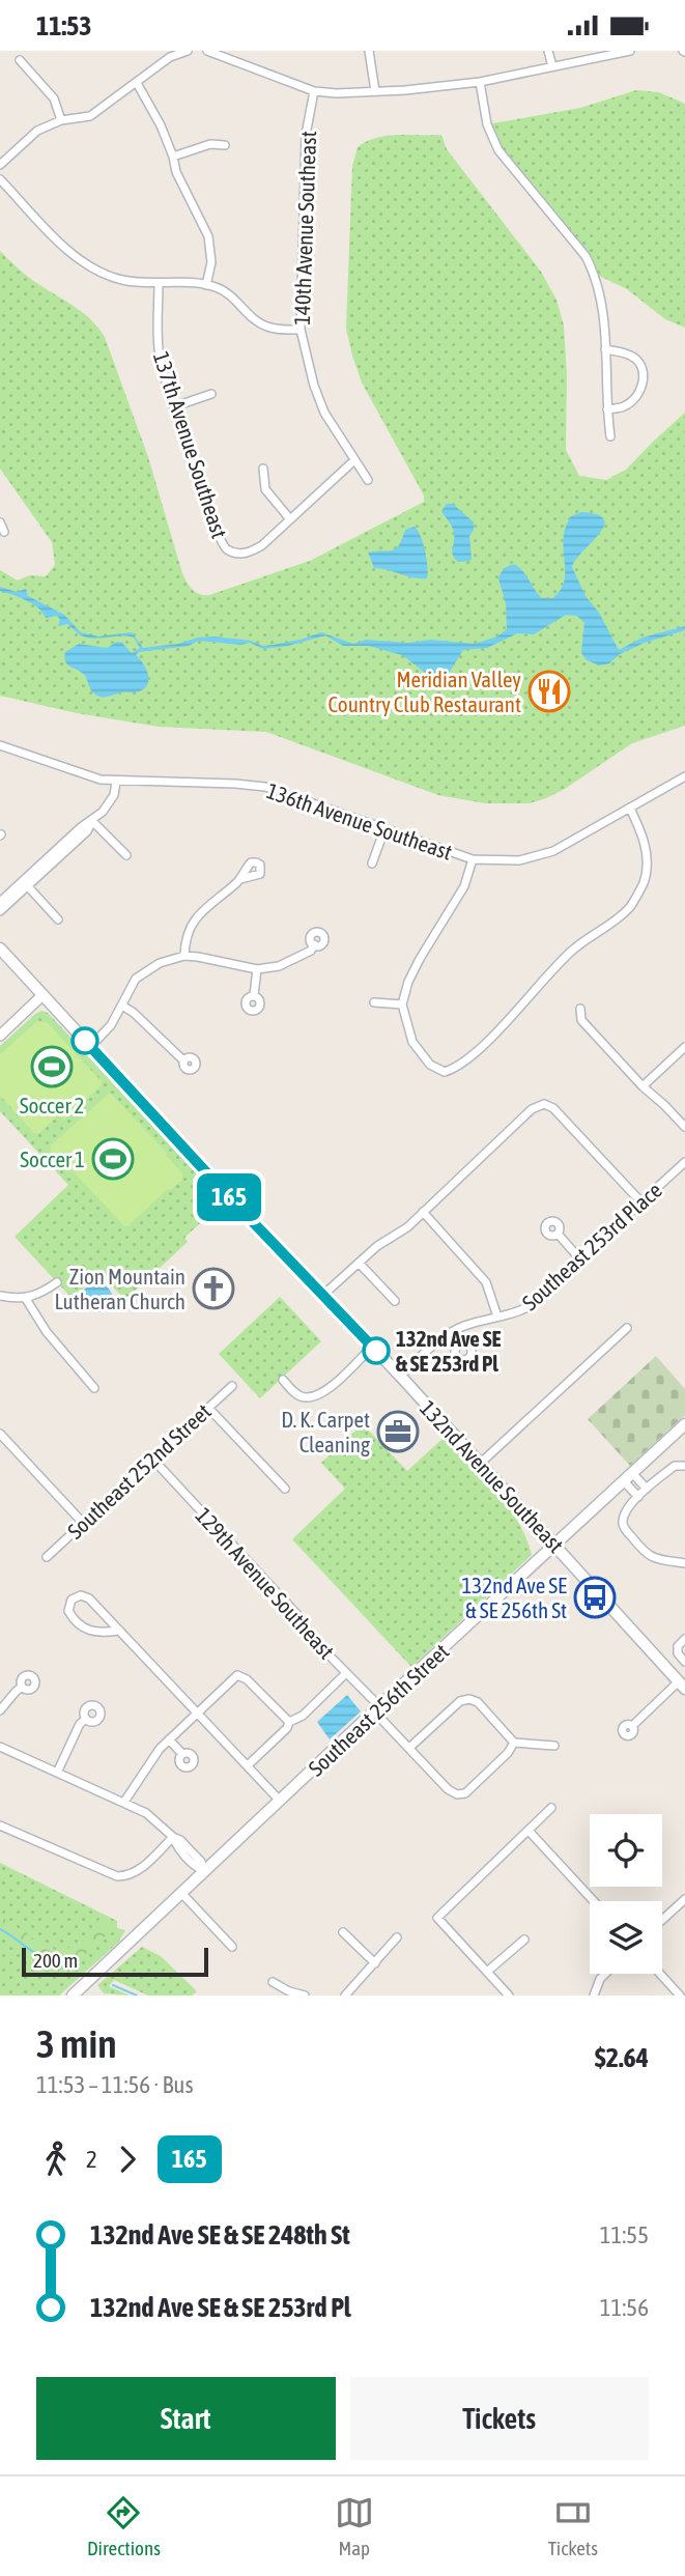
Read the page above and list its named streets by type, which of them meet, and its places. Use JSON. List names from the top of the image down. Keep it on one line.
{"streets":{"main road":["132nd Avenue Southeast","Southeast 256th Street"],"street":["140th Avenue Southeast","137th Avenue Southeast","136th Avenue Southeast","Southeast 253rd Place","Southeast 252nd Street","129th Avenue Southeast"]},"crossings":[["Southeast 253rd Place","132nd Avenue Southeast"],["Southeast 252nd Street","129th Avenue Southeast"],["132nd Avenue Southeast","Southeast 256th Street"],["129th Avenue Southeast","Southeast 256th Street"]],"places":{"restaurant":["Meridian Valley Country Club Restaurant"],"sports":["Soccer 2","Soccer 1"],"church":["Zion Mountain Lutheran Church"],"other":["132nd Ave SE & SE 253rd Pl"],"office":["D. K. Carpet Cleaning"],"bus stop":["132nd Ave SE & SE 256th St"]},"lines":["bus line 165"],"scale_bar":"200 m","page":{"status":"11:53","on_map":"165","scale":"200 m","heading":["3 min","11:53 – 11:56 · Bus","$2.64"],"legs":["2","165"],"list":[{"name":"132nd Ave SE & SE 248th St","value":"11:55"},{"name":"132nd Ave SE & SE 253rd Pl","value":"11:56"}],"buttons":["Start","Tickets"],"tabs":["Directions","Map","Tickets"]}}
